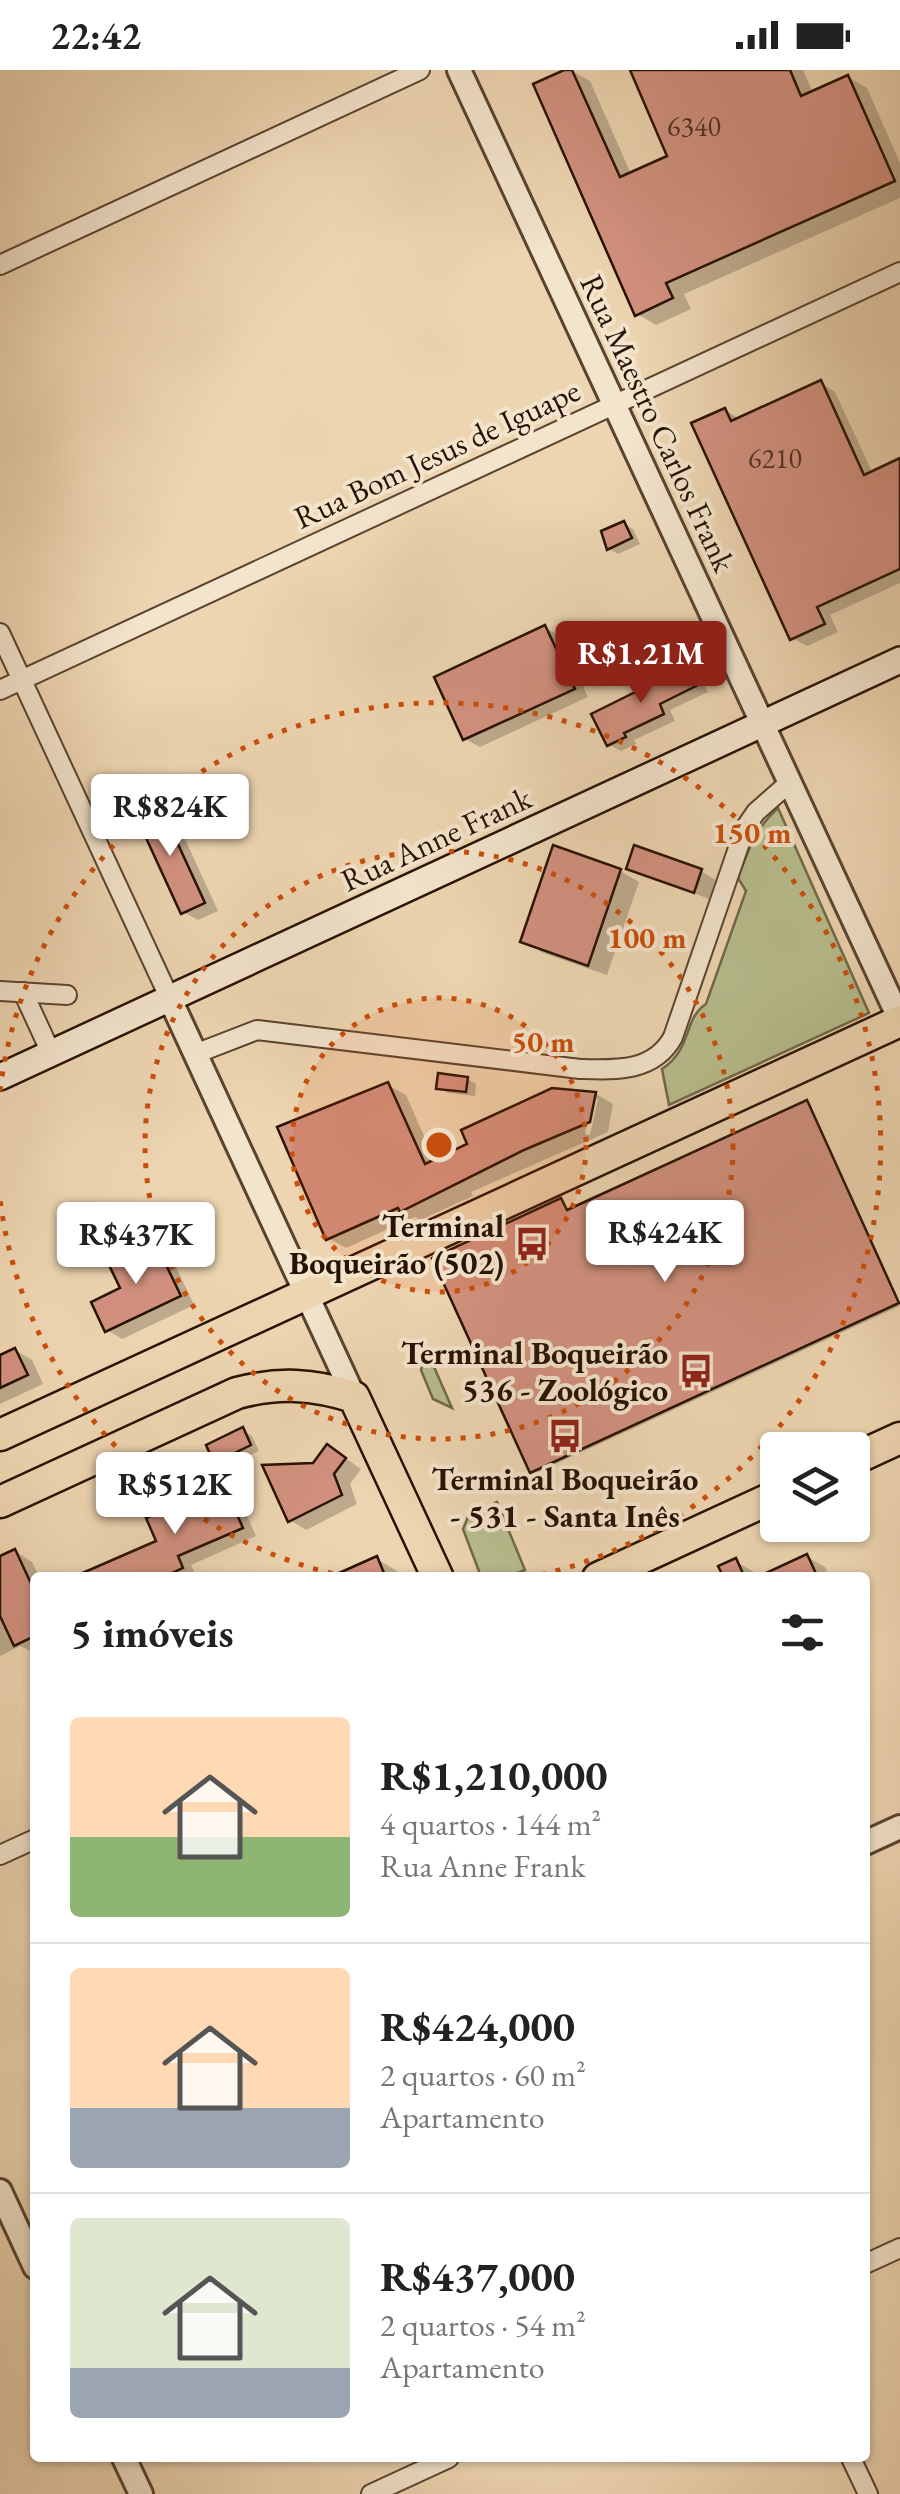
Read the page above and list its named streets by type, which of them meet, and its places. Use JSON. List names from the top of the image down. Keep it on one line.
{"streets":{"main road":["Rua Anne Frank"],"street":["Rua Maestro Carlos Frank","Rua Bom Jesus de Iguape"]},"crossings":[["Rua Maestro Carlos Frank","Rua Bom Jesus de Iguape"],["Rua Maestro Carlos Frank","Rua Anne Frank"]],"places":{"bus stop":["Terminal Boqueirão (502)","Terminal Boqueirão 536 - Zoológico","Terminal Boqueirão - 531 - Santa Inês"]},"house_numbers":["6340","6210"],"page":{"status":"22:42","price":["R$1.21M","R$824K","R$424K","R$437K","R$512K"],"heading":"5 imóveis","list":[{"name":"R$1,210,000","note":"4 quartos · 144 m² · Rua Anne Frank"},{"name":"R$424,000","note":"2 quartos · 60 m² · Apartamento"},{"name":"R$437,000","note":"2 quartos · 54 m² · Apartamento"}]},"rings":["150 m","100 m","50 m"]}
